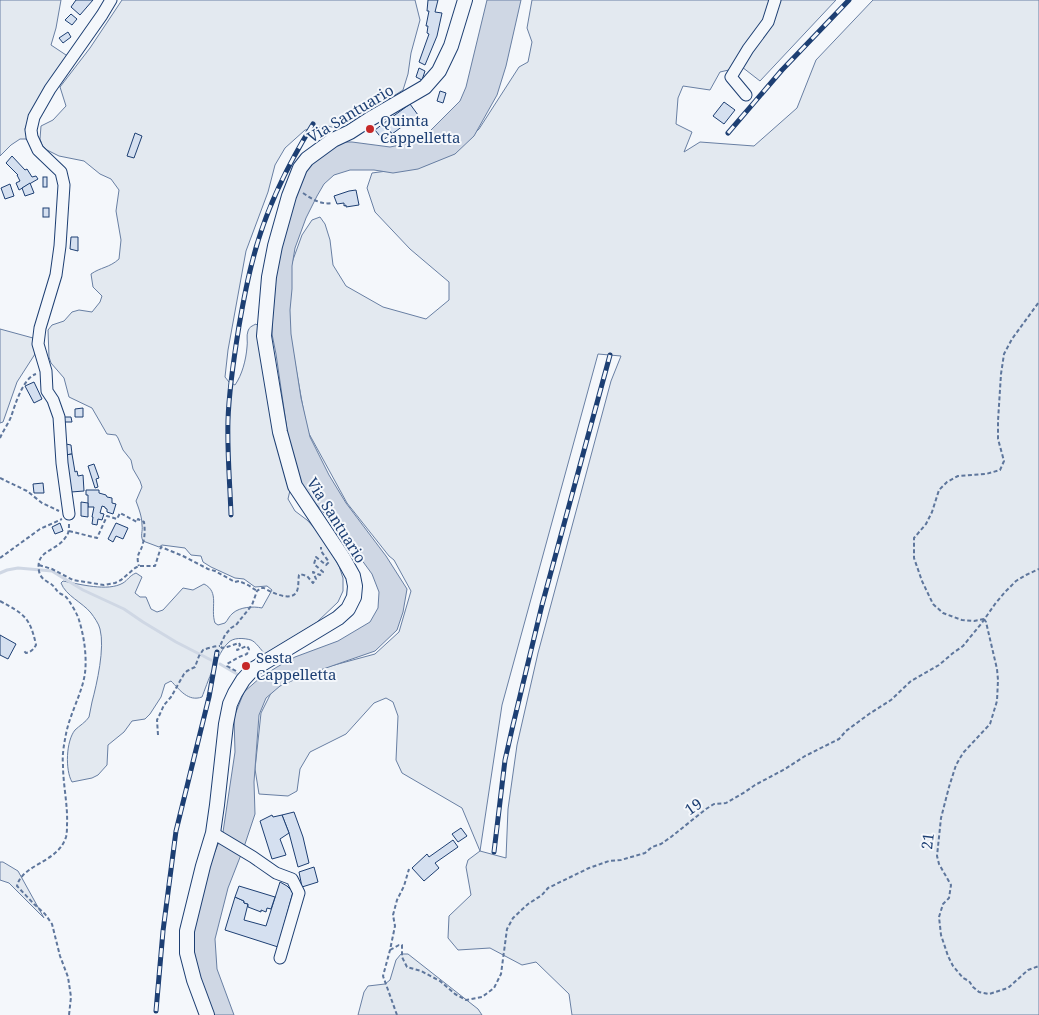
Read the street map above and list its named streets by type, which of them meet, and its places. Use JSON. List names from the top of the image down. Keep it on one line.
{"streets":{"main road":["Via Santuario"],"path":["19","21"]},"crossings":[["19","21"]],"places":["Quinta Cappelletta","Sesta Cappelletta"]}
